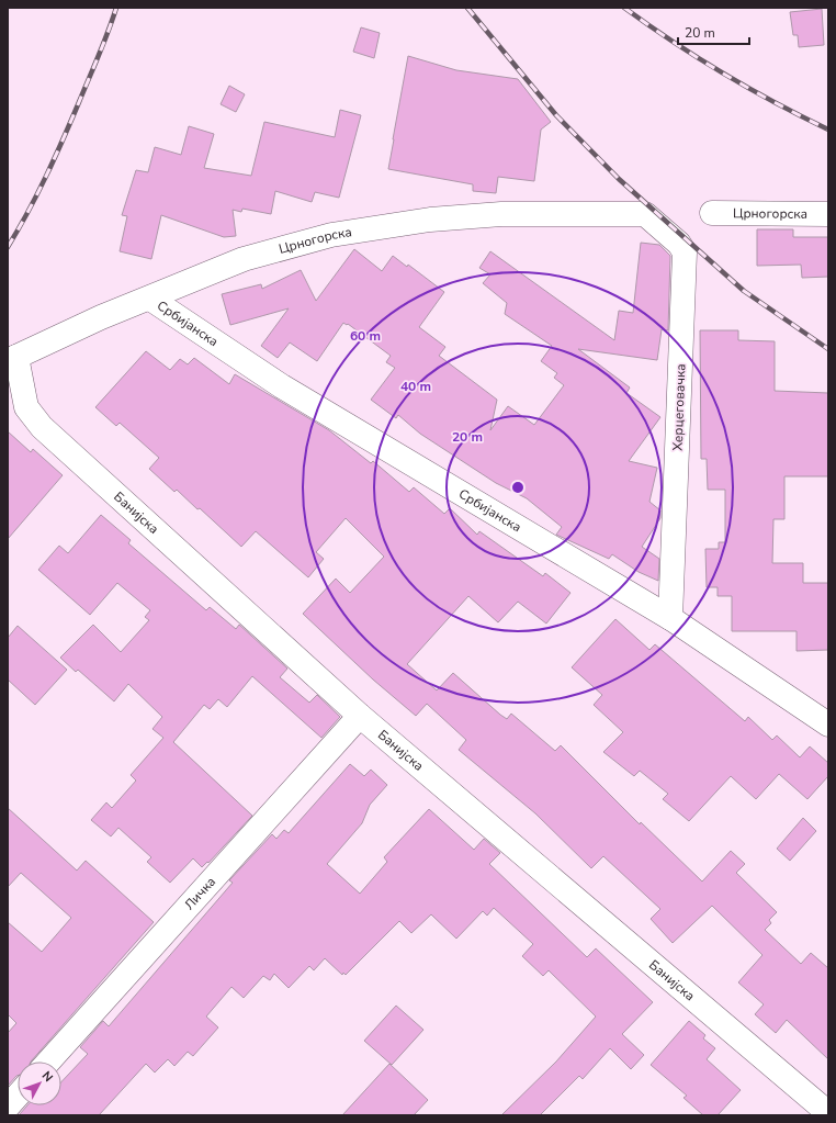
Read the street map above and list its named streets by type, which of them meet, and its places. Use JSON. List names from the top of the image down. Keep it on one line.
{"streets":{"street":["Црногорска","Србијанска","Херцеговачка","Банијска","Личка"]},"crossings":[["Црногорска","Србијанска"],["Црногорска","Херцеговачка"],["Црногорска","Банијска"],["Србијанска","Херцеговачка"],["Банијска","Личка"]],"scale_bar":"20 m","north":"top right","rings":["60 m","40 m","20 m"]}
